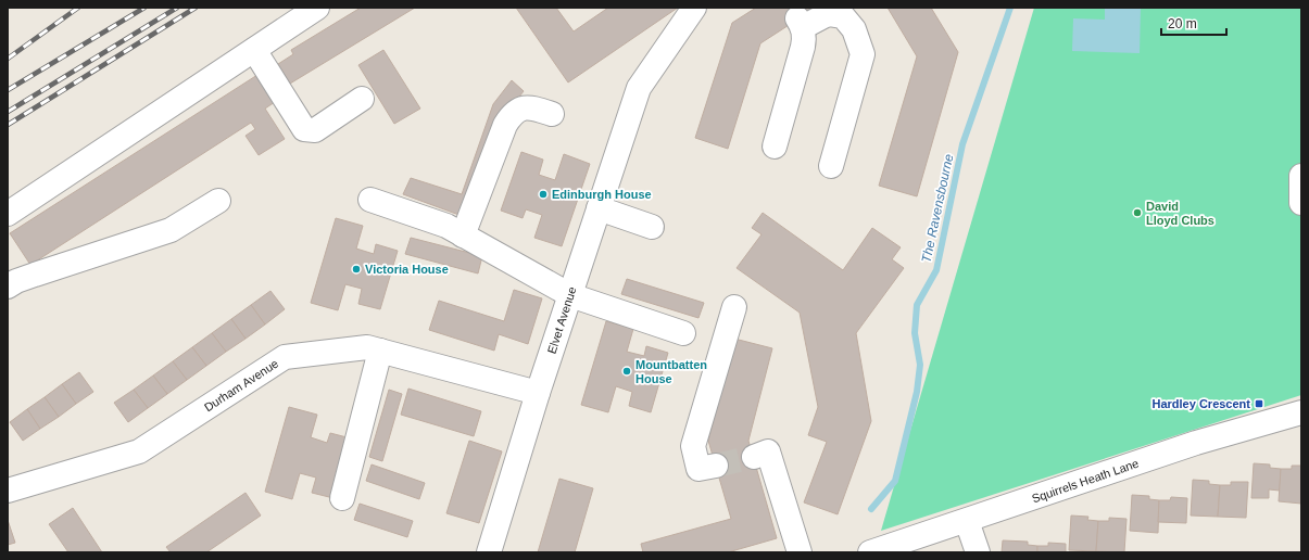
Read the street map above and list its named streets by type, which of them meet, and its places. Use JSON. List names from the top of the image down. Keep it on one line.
{"streets":{"street":["Elvet Avenue","Durham Avenue","Squirrels Heath Lane"]},"crossings":[["Elvet Avenue","Durham Avenue"]],"water":["The Ravensbourne"],"places":{"other":["Edinburgh House","David Lloyd Clubs","Victoria House","Mountbatten House"],"transit":["Hardley Crescent"]},"scale_bar":"20 m"}
